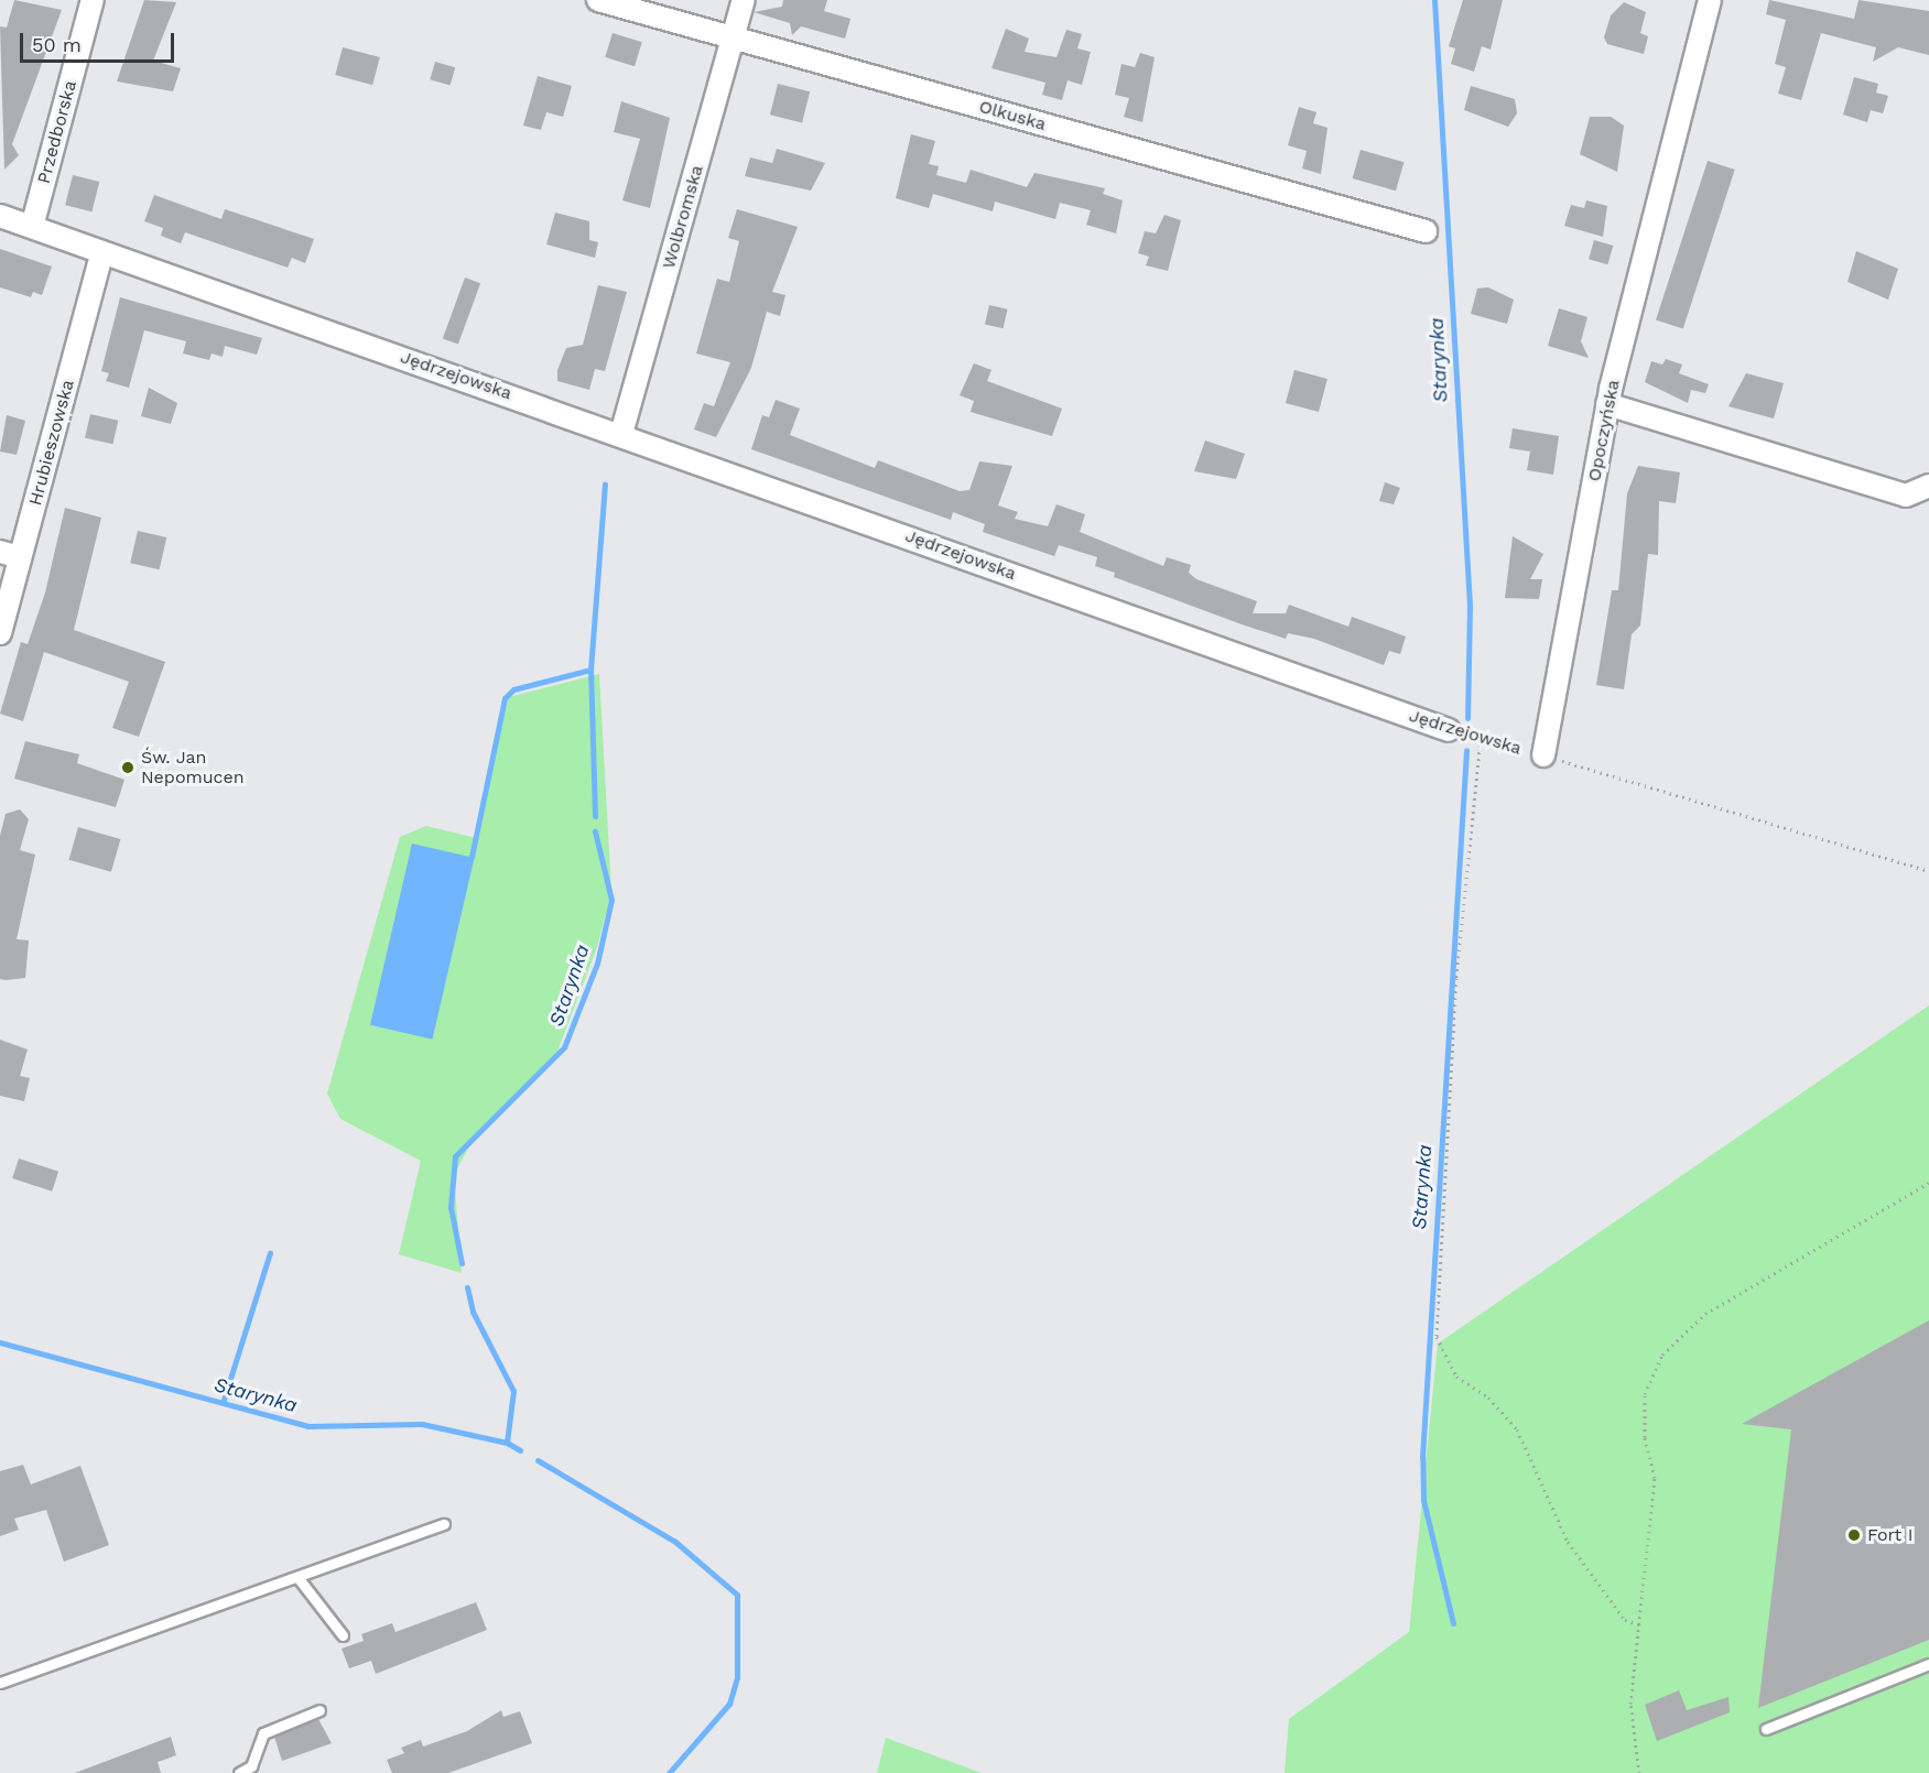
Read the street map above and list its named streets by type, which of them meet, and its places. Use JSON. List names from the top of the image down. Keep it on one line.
{"streets":{"street":["Olkuska","Przedborska","Wolbromska","Jędrzejowska","Opoczyńska","Hrubieszowska"]},"crossings":[["Olkuska","Wolbromska"],["Przedborska","Jędrzejowska"],["Wolbromska","Jędrzejowska"],["Jędrzejowska","Opoczyńska"],["Jędrzejowska","Hrubieszowska"]],"water":["Starynka"],"places":["Św. Jan Nepomucen","Fort I"],"scale_bar":"50 m"}
